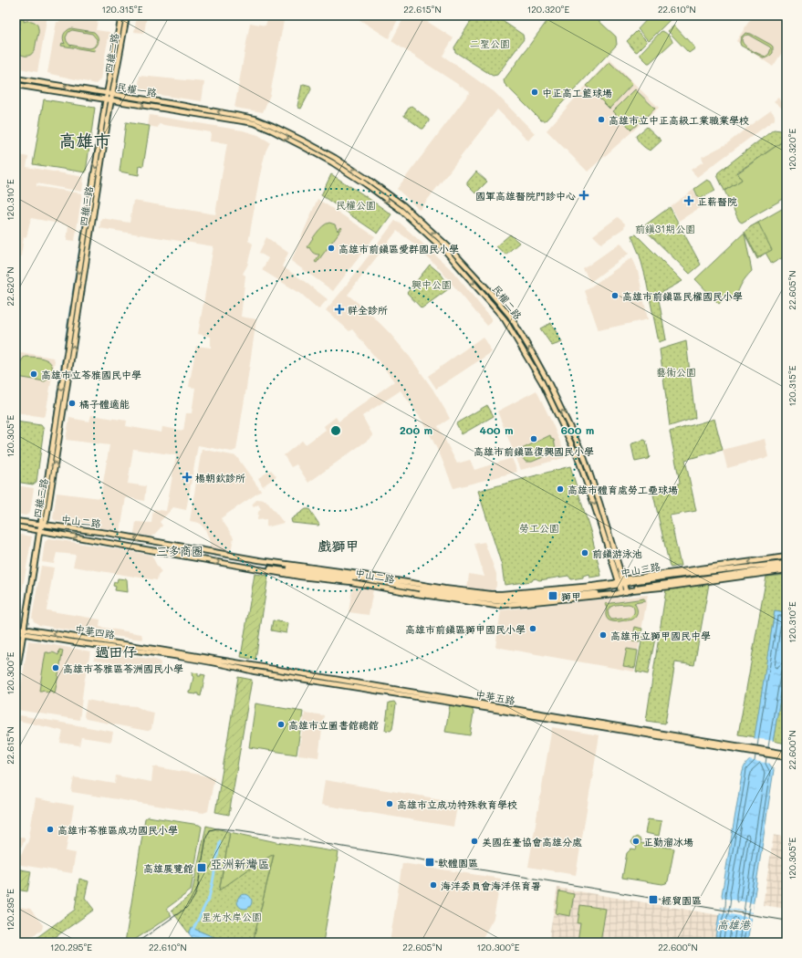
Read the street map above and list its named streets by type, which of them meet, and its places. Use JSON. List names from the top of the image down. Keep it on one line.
{"streets":{"main road":["四維二路","民權一路","四維三路","民權二路","中山二路","中山三路","中華四路","中華五路"]},"crossings":[["四維二路","民權一路"],["四維二路","四維三路"],["民權一路","四維三路"],["民權一路","民權二路"],["四維三路","中山二路"],["民權二路","中山三路"],["中山二路","中山三路"],["中華四路","中華五路"]],"districts":["高雄市","戲獅甲","三多商圈","過田仔","亞洲新灣區"],"water":["高雄港"],"parks":["二聖公園","民權公園","前鎮31期公園","興中公園","藝術公園","勞工公園","星光水岸公園"],"places":{"other":["中正高工籃球場","高雄市立中正高級工業職業學校","高雄市前鎮區愛群國民小學","高雄市前鎮區民權國民小學","高雄市立苓雅國民中學","橘子體適能","高雄市前鎮區復興國民小學","高雄市體育處勞工壘球場","前鎮游泳池","高雄市前鎮區獅甲國民小學","高雄市立獅甲國民中學","高雄市苓雅區苓洲國民小學","高雄市立圖書館總館","高雄市立成功特殊教育學校","高雄市苓雅區成功國民小學","美國在臺協會高雄分處","正勤溜冰場","海洋委員會海洋保育署"],"health":["國軍高雄醫院門診中心","正薪醫院","祥全診所","楊朝欽診所"],"transit":["獅甲","軟體園區","高雄展覽館","經貿園區"]},"coordinates":["120.315°E","22.615°N","120.320°E","22.610°N","120.310°E","22.620°N","22.605°N","120.305°E","120.300°E","22.600°N","120.295°E"],"rings":["200 m","400 m","600 m"]}
